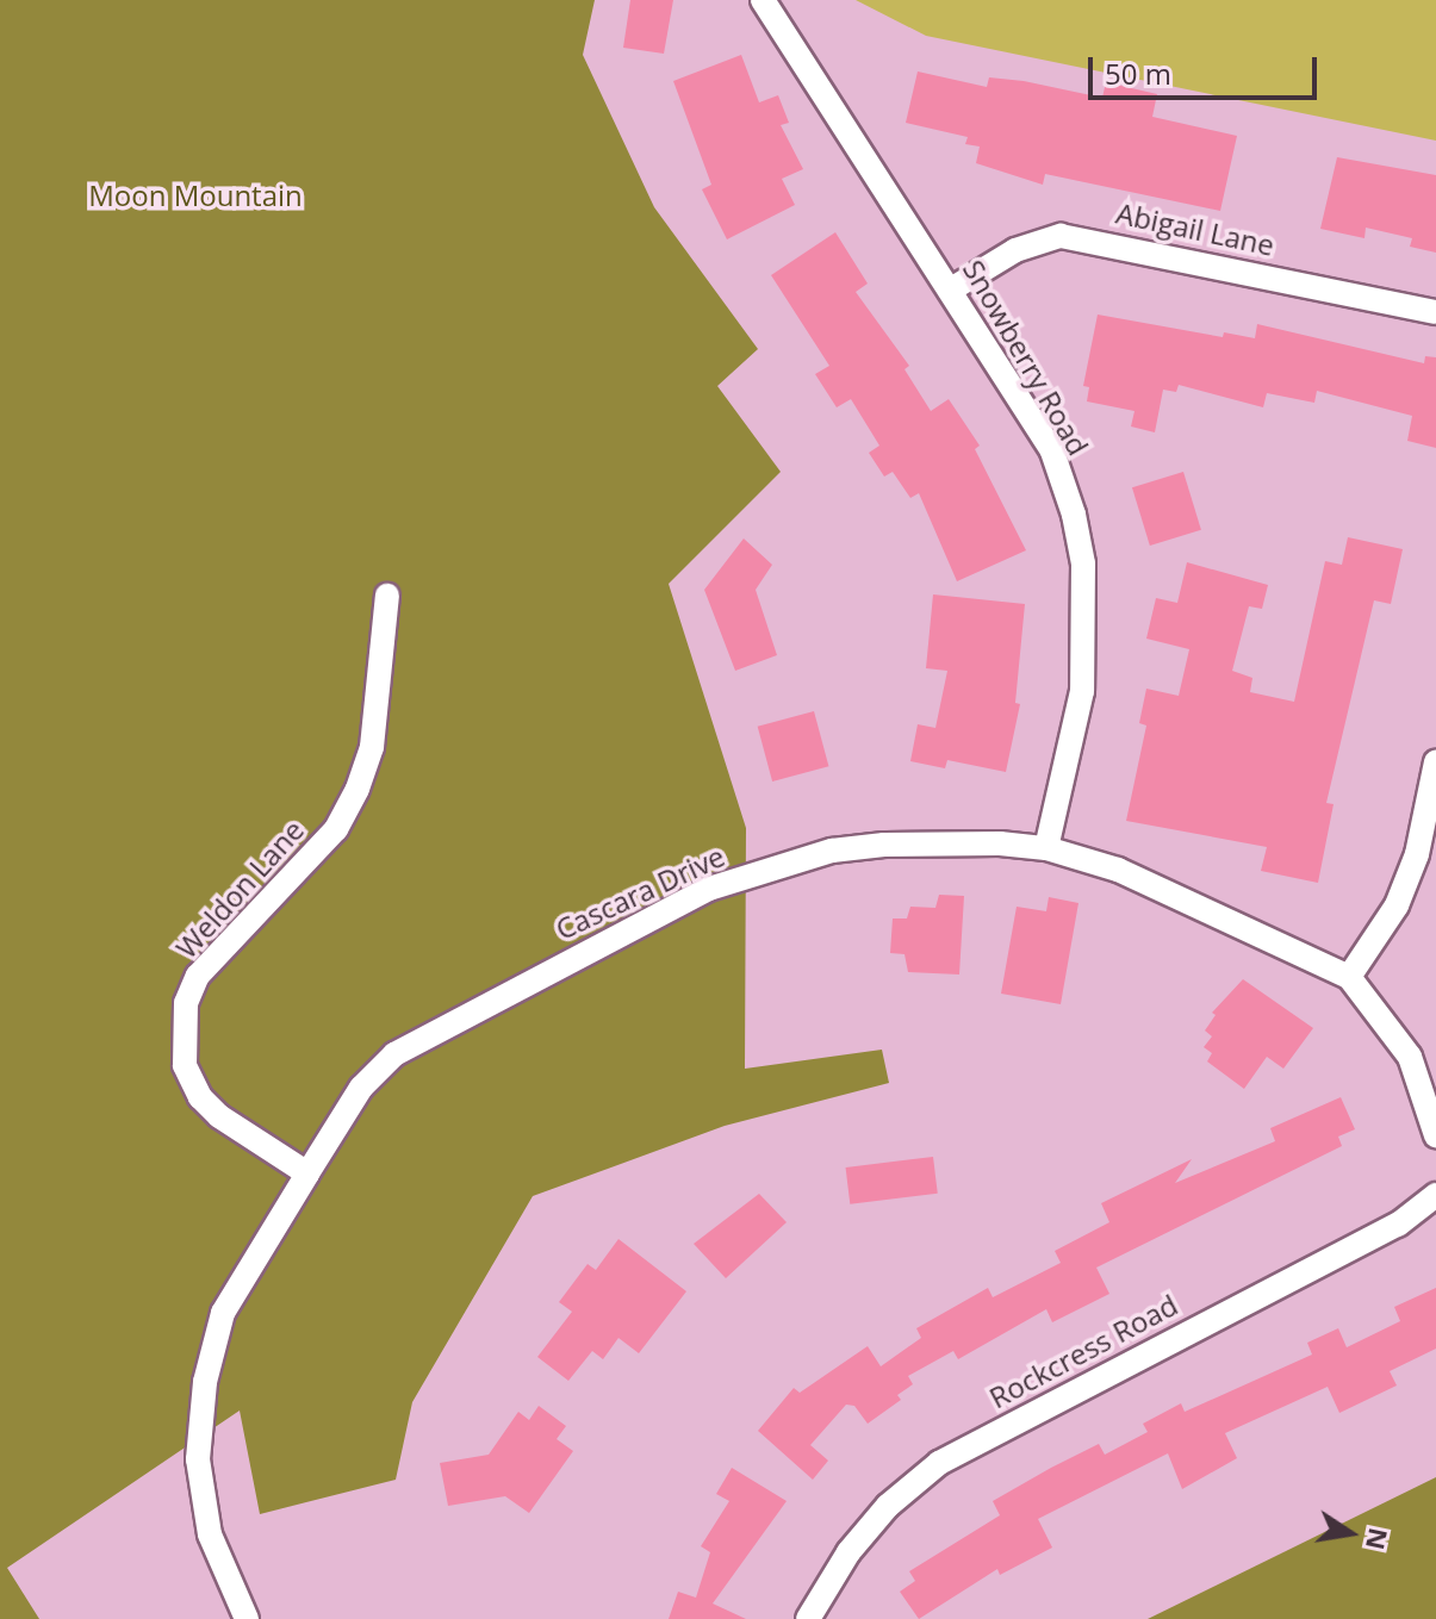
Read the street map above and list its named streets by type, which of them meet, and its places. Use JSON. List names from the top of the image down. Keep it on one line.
{"streets":{"street":["Abigail Lane","Snowberry Road","Weldon Lane","Cascara Drive","Rockcress Road"]},"crossings":[["Abigail Lane","Snowberry Road"],["Snowberry Road","Cascara Drive"],["Weldon Lane","Cascara Drive"]],"parks":["Moon Mountain"],"scale_bar":"50 m","north":"right"}
